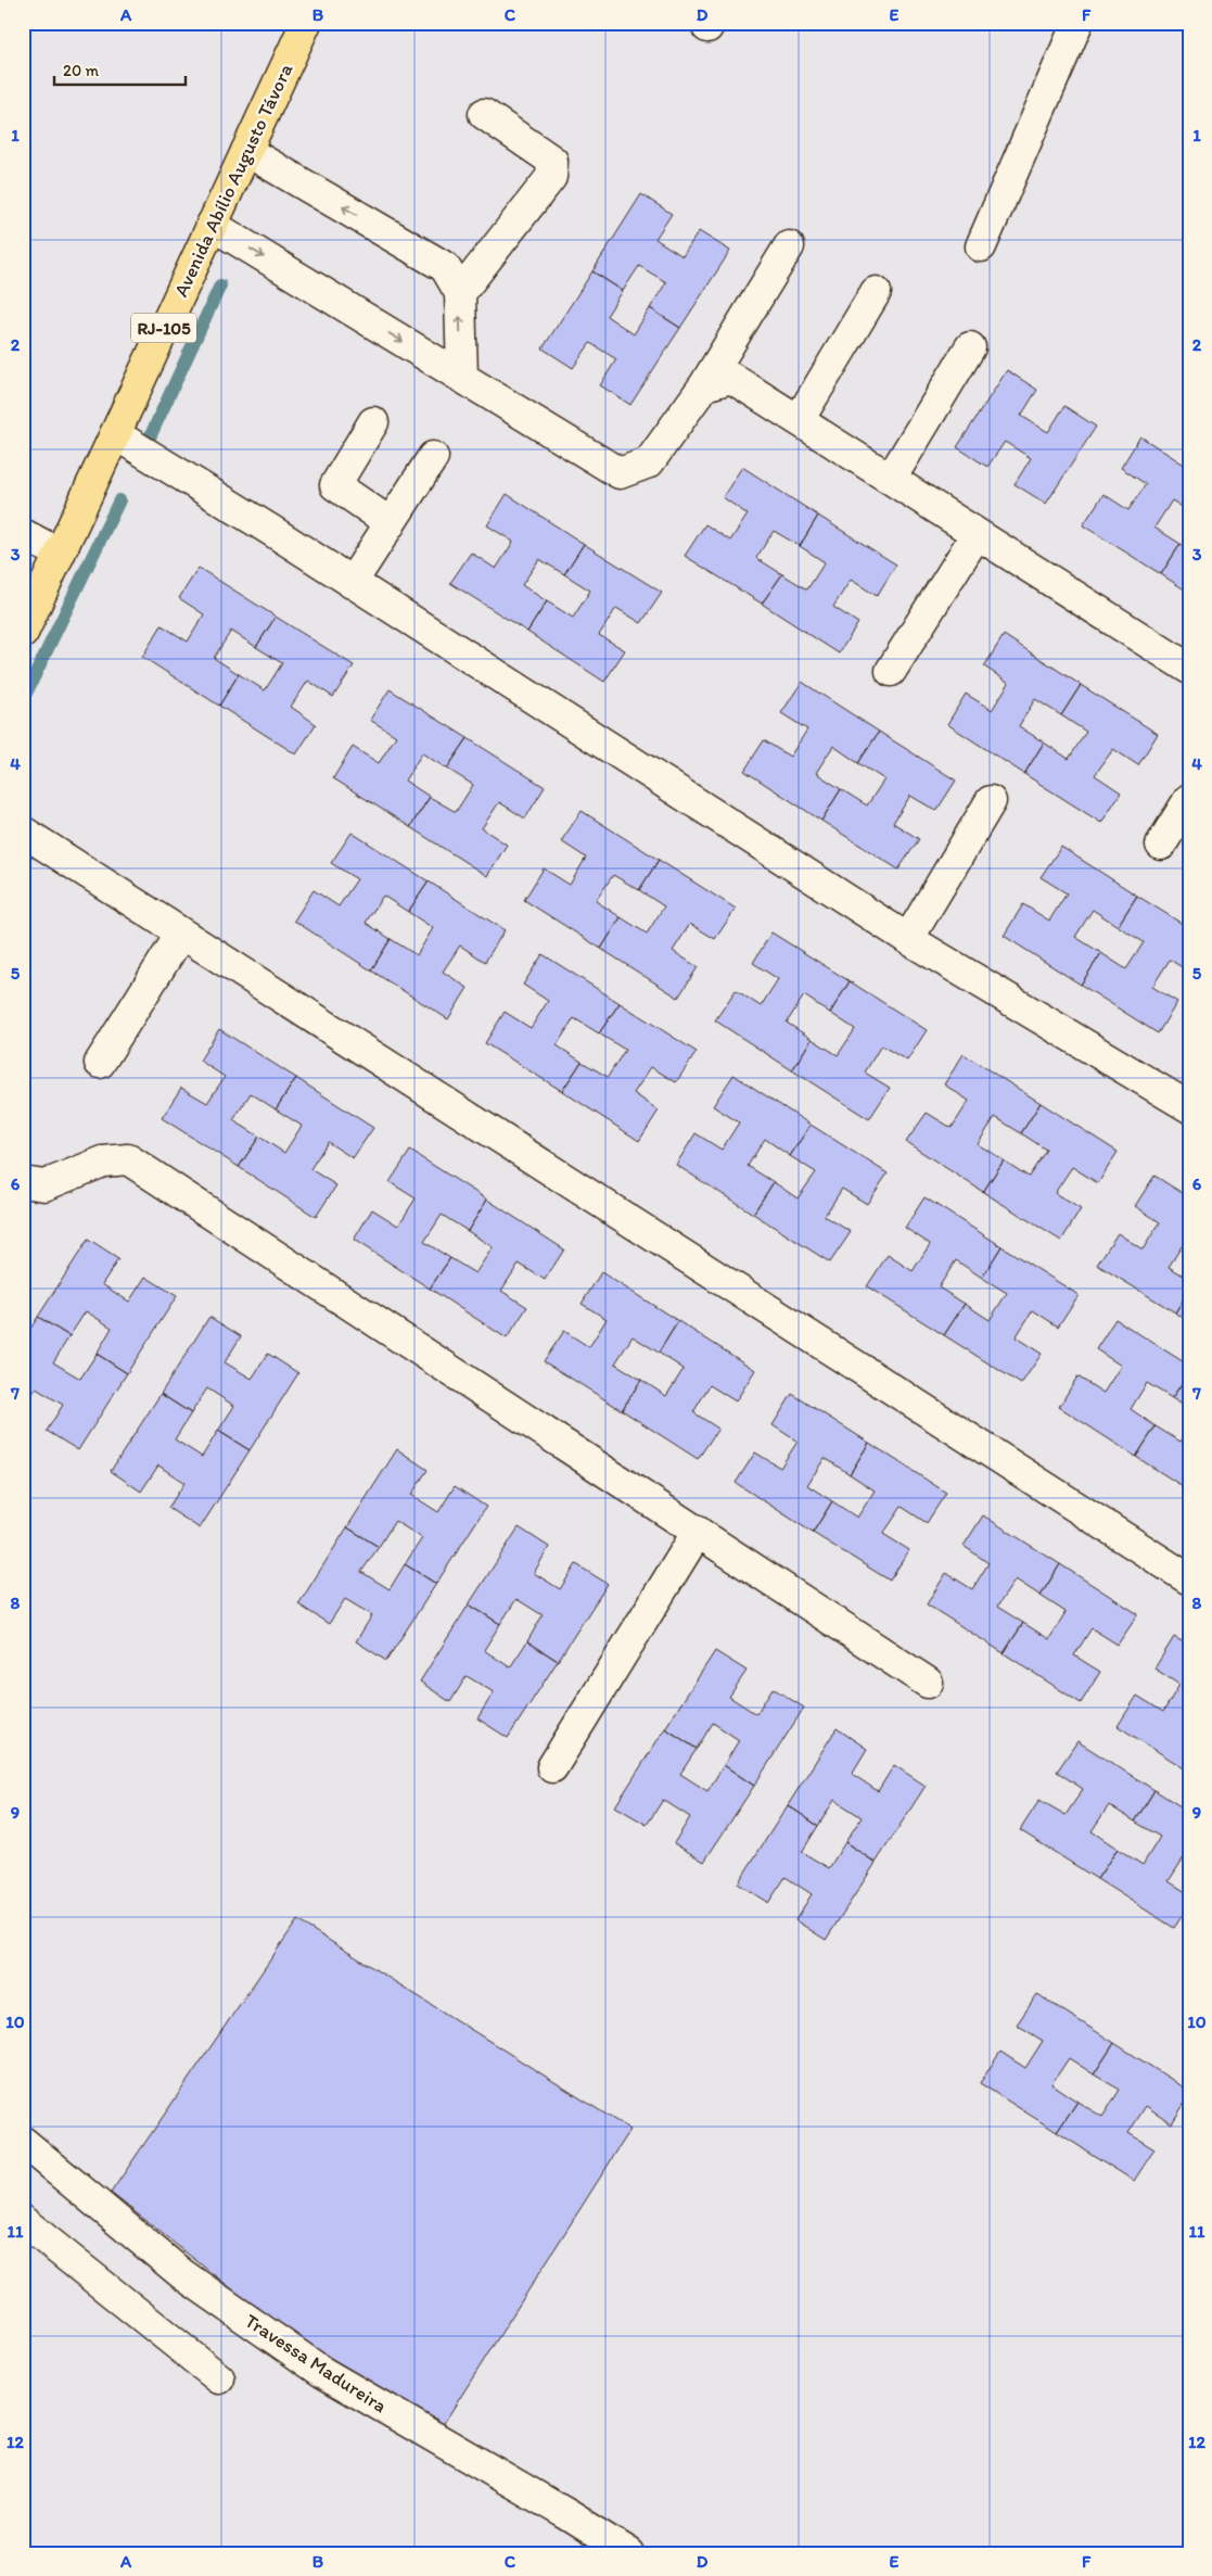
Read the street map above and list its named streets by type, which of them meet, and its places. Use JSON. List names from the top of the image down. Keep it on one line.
{"streets":{"main road":["Avenida Abílio Augusto Távora","RJ-105"],"street":["Travessa Madureira"]},"scale_bar":"20 m","grid":{"columns":["A","B","C","D","E","F"],"rows":["1","2","3","4","5","6","7","8","9","10","11","12"]}}
